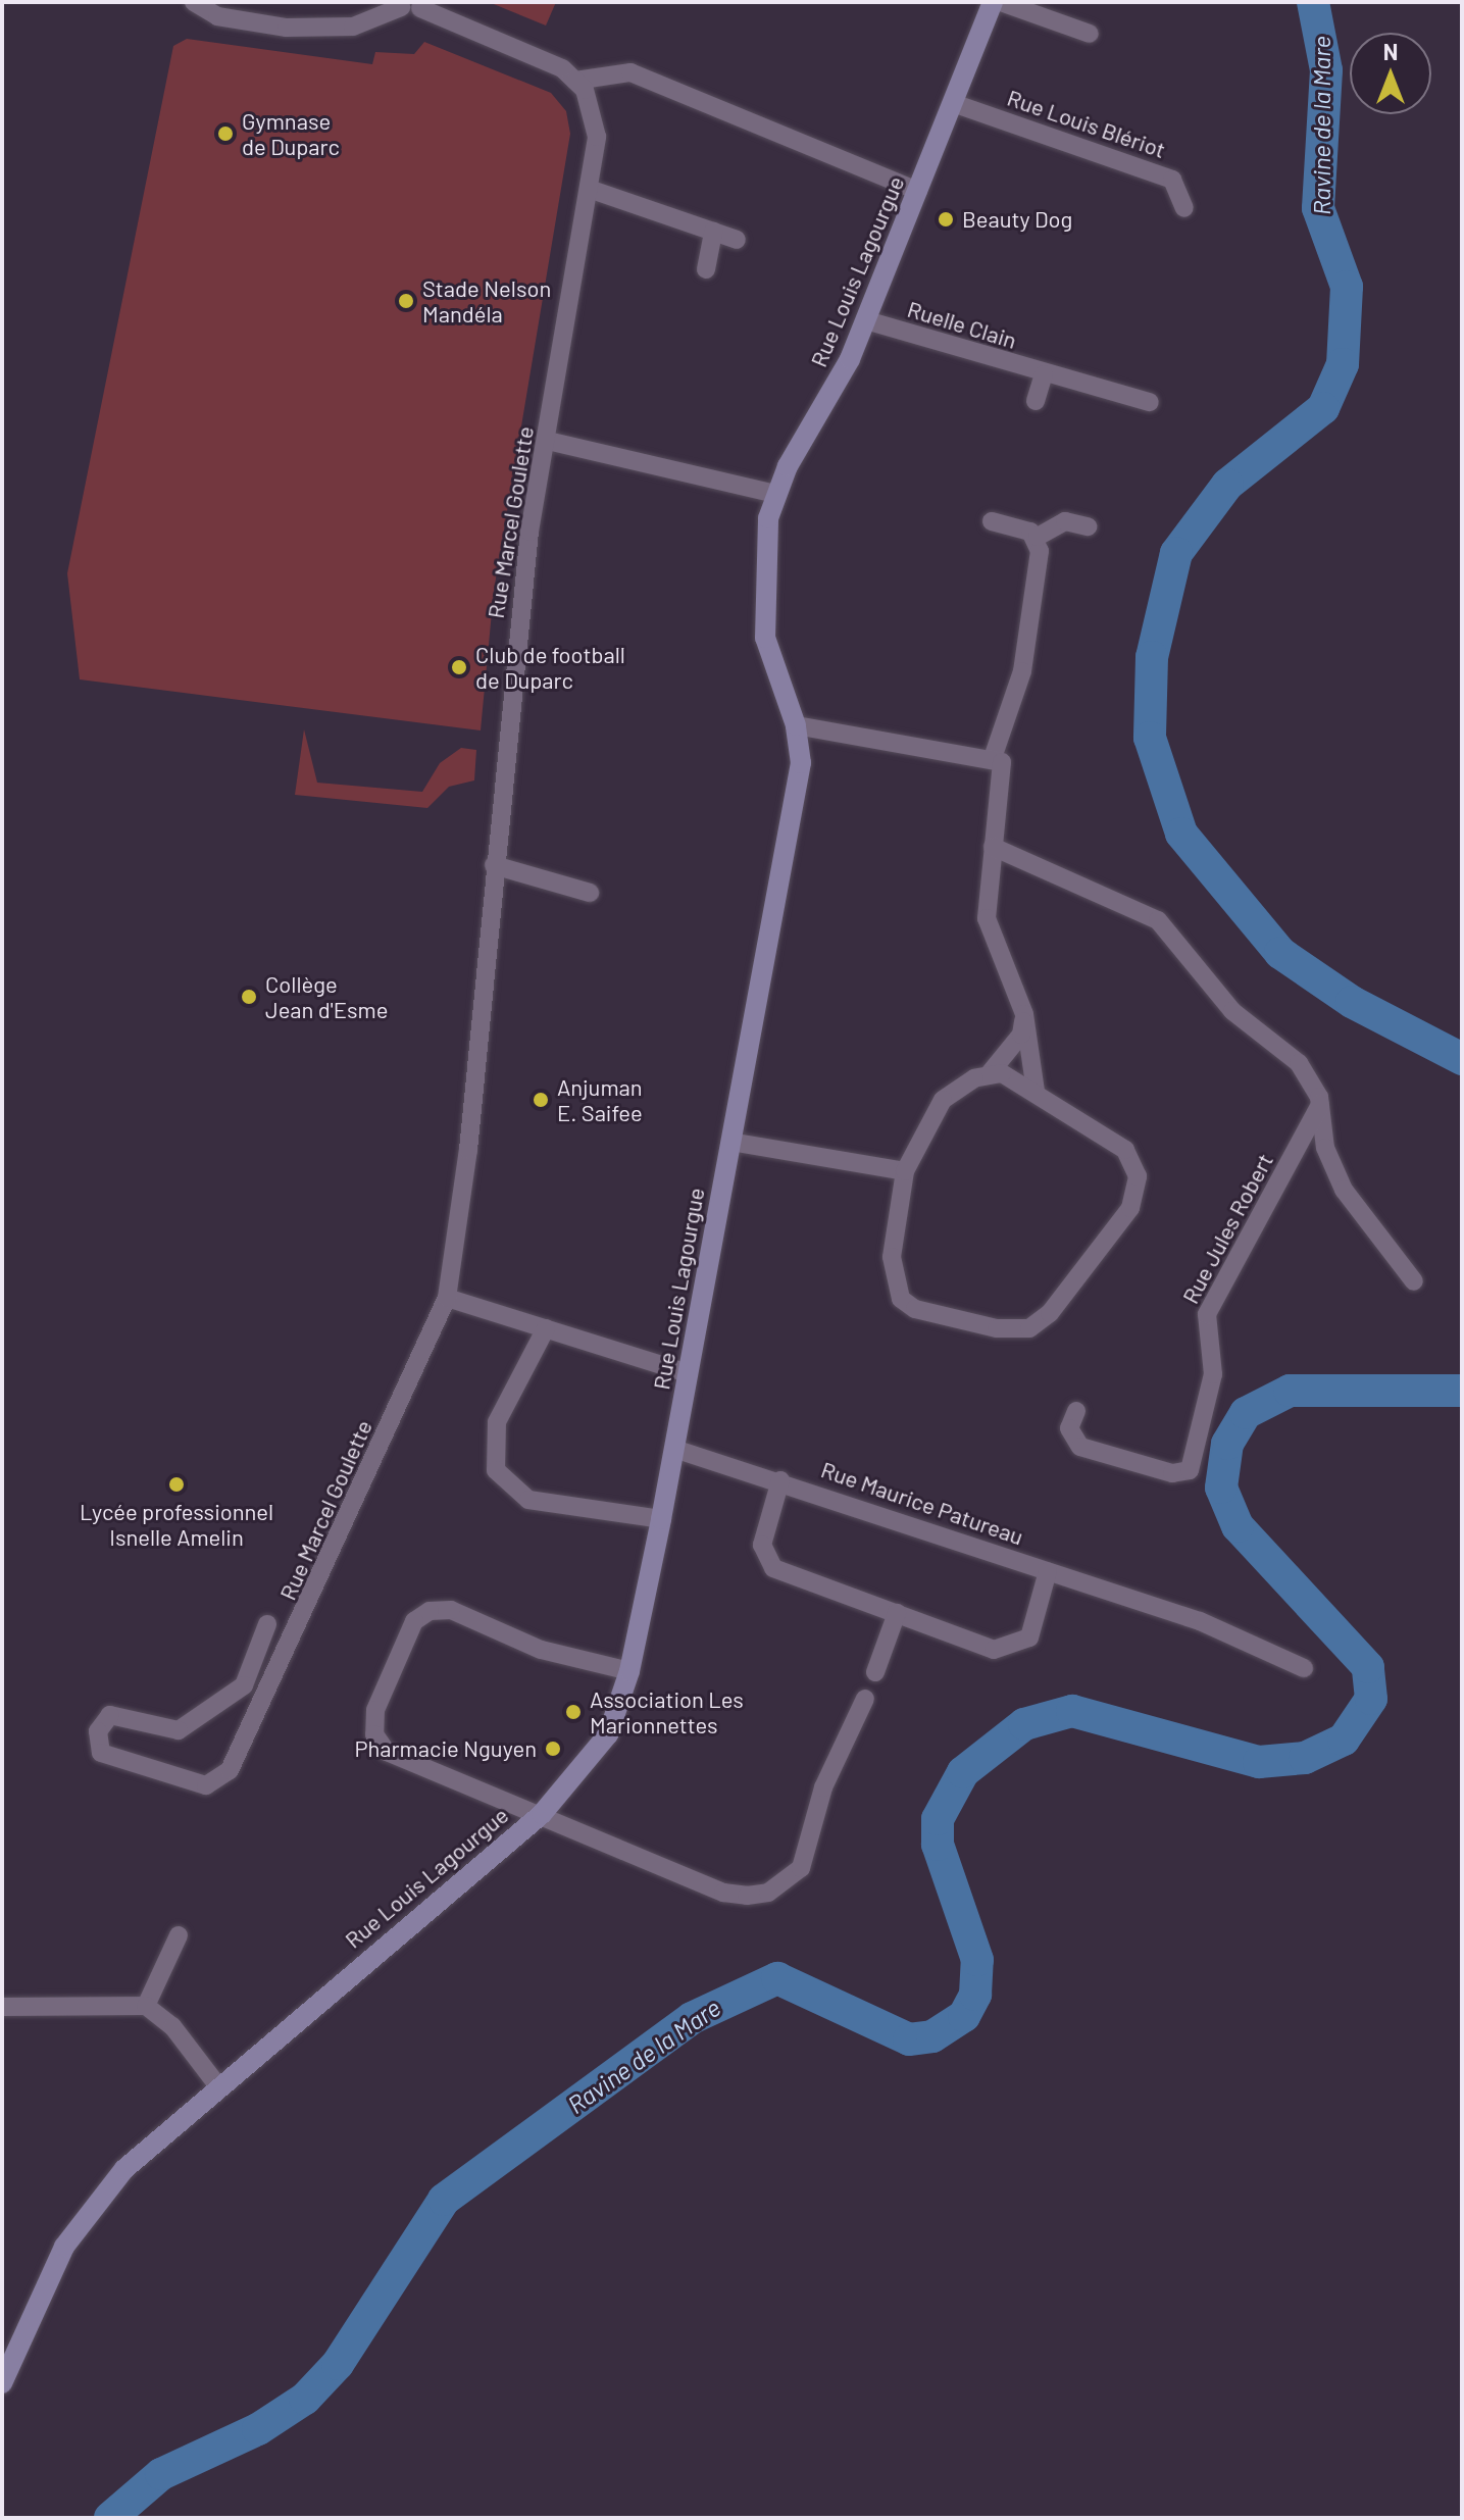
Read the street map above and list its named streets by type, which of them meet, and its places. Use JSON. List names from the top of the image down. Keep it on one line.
{"streets":{"main road":["Rue Louis Lagourgue"],"street":["Rue Louis Blériot","Ruelle Clain","Rue Marcel Goulette","Rue Jules Robert","Rue Maurice Patureau"]},"crossings":[["Rue Louis Blériot","Rue Louis Lagourgue"],["Rue Louis Lagourgue","Ruelle Clain"],["Rue Louis Lagourgue","Rue Maurice Patureau"]],"water":["Ravine de la Mare"],"places":["Gymnase de Duparc","Beauty Dog","Stade Nelson Mandéla","Club de football de Duparc","Collège Jean d'Esme","Anjuman E. Saifee","Lycée professionnel Isnelle Amelin","Association Les Marionnettes","Pharmacie Nguyen"],"north":"top"}
